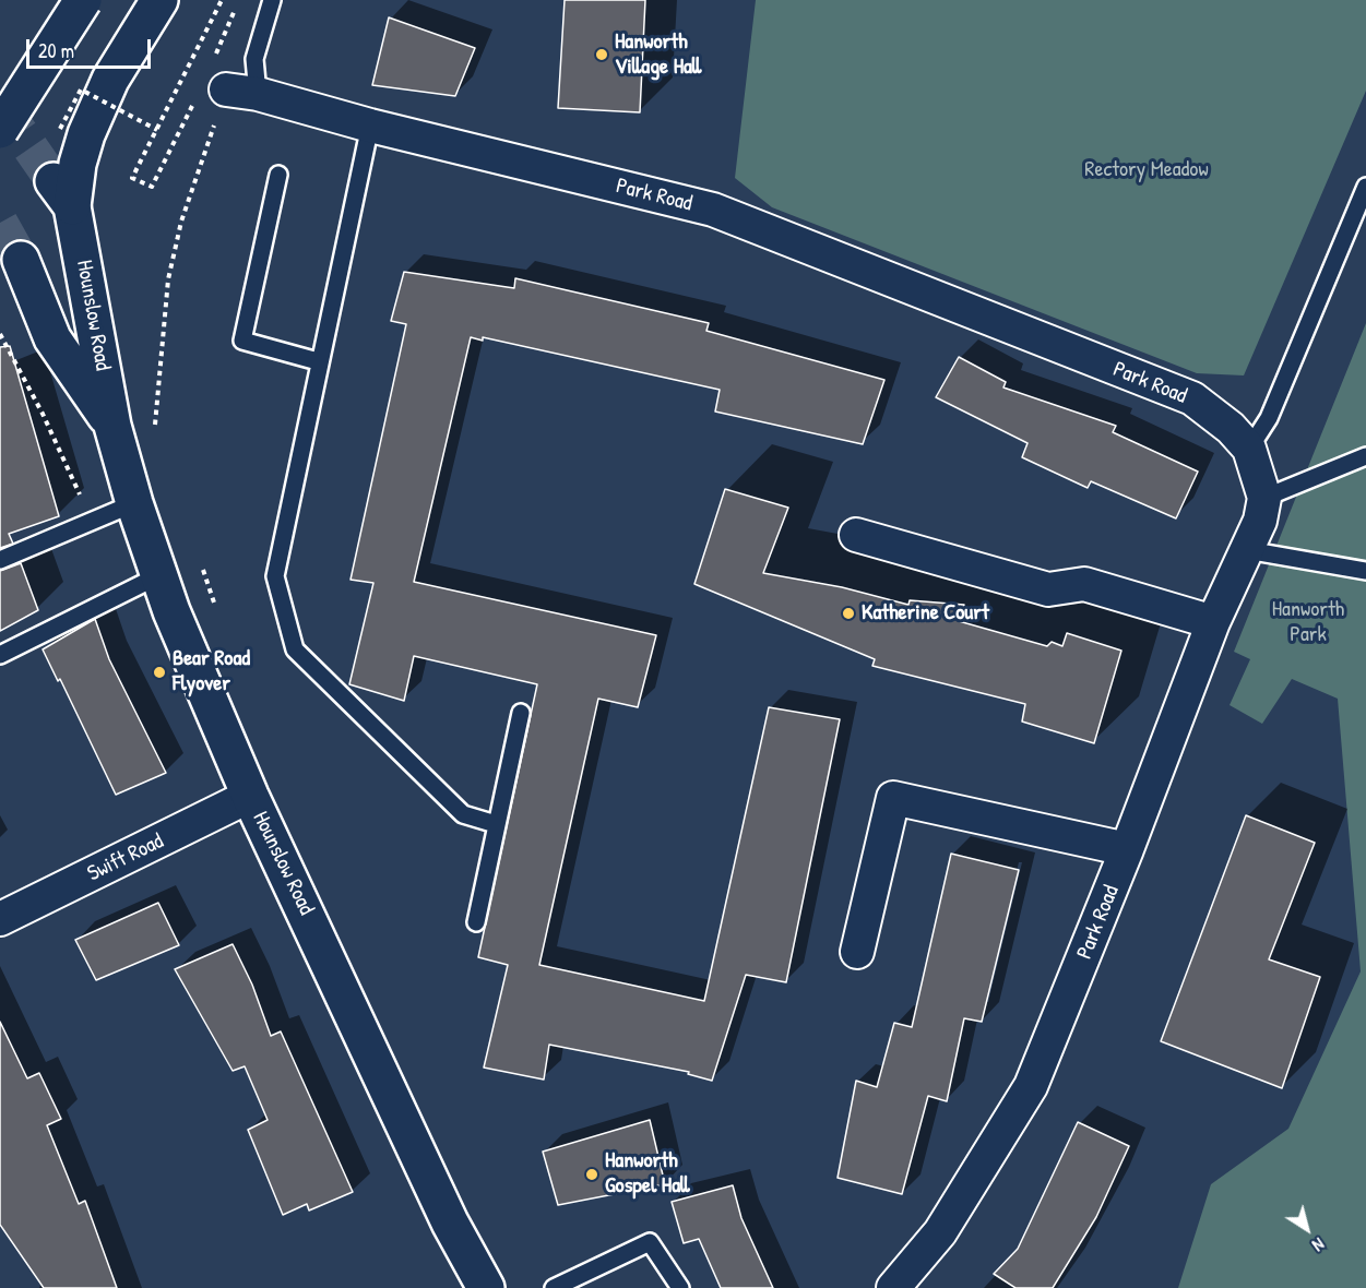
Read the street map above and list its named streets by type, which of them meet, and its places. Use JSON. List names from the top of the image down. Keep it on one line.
{"streets":{"main road":["Hounslow Road"],"street":["Park Road","Swift Road"]},"crossings":[["Hounslow Road","Swift Road"]],"parks":["Rectory Meadow","Hanworth Park"],"places":["Hanworth Village Hall","Katherine Court","Bear Road Flyover","Hanworth Gospel Hall"],"scale_bar":"20 m","north":"bottom right"}
